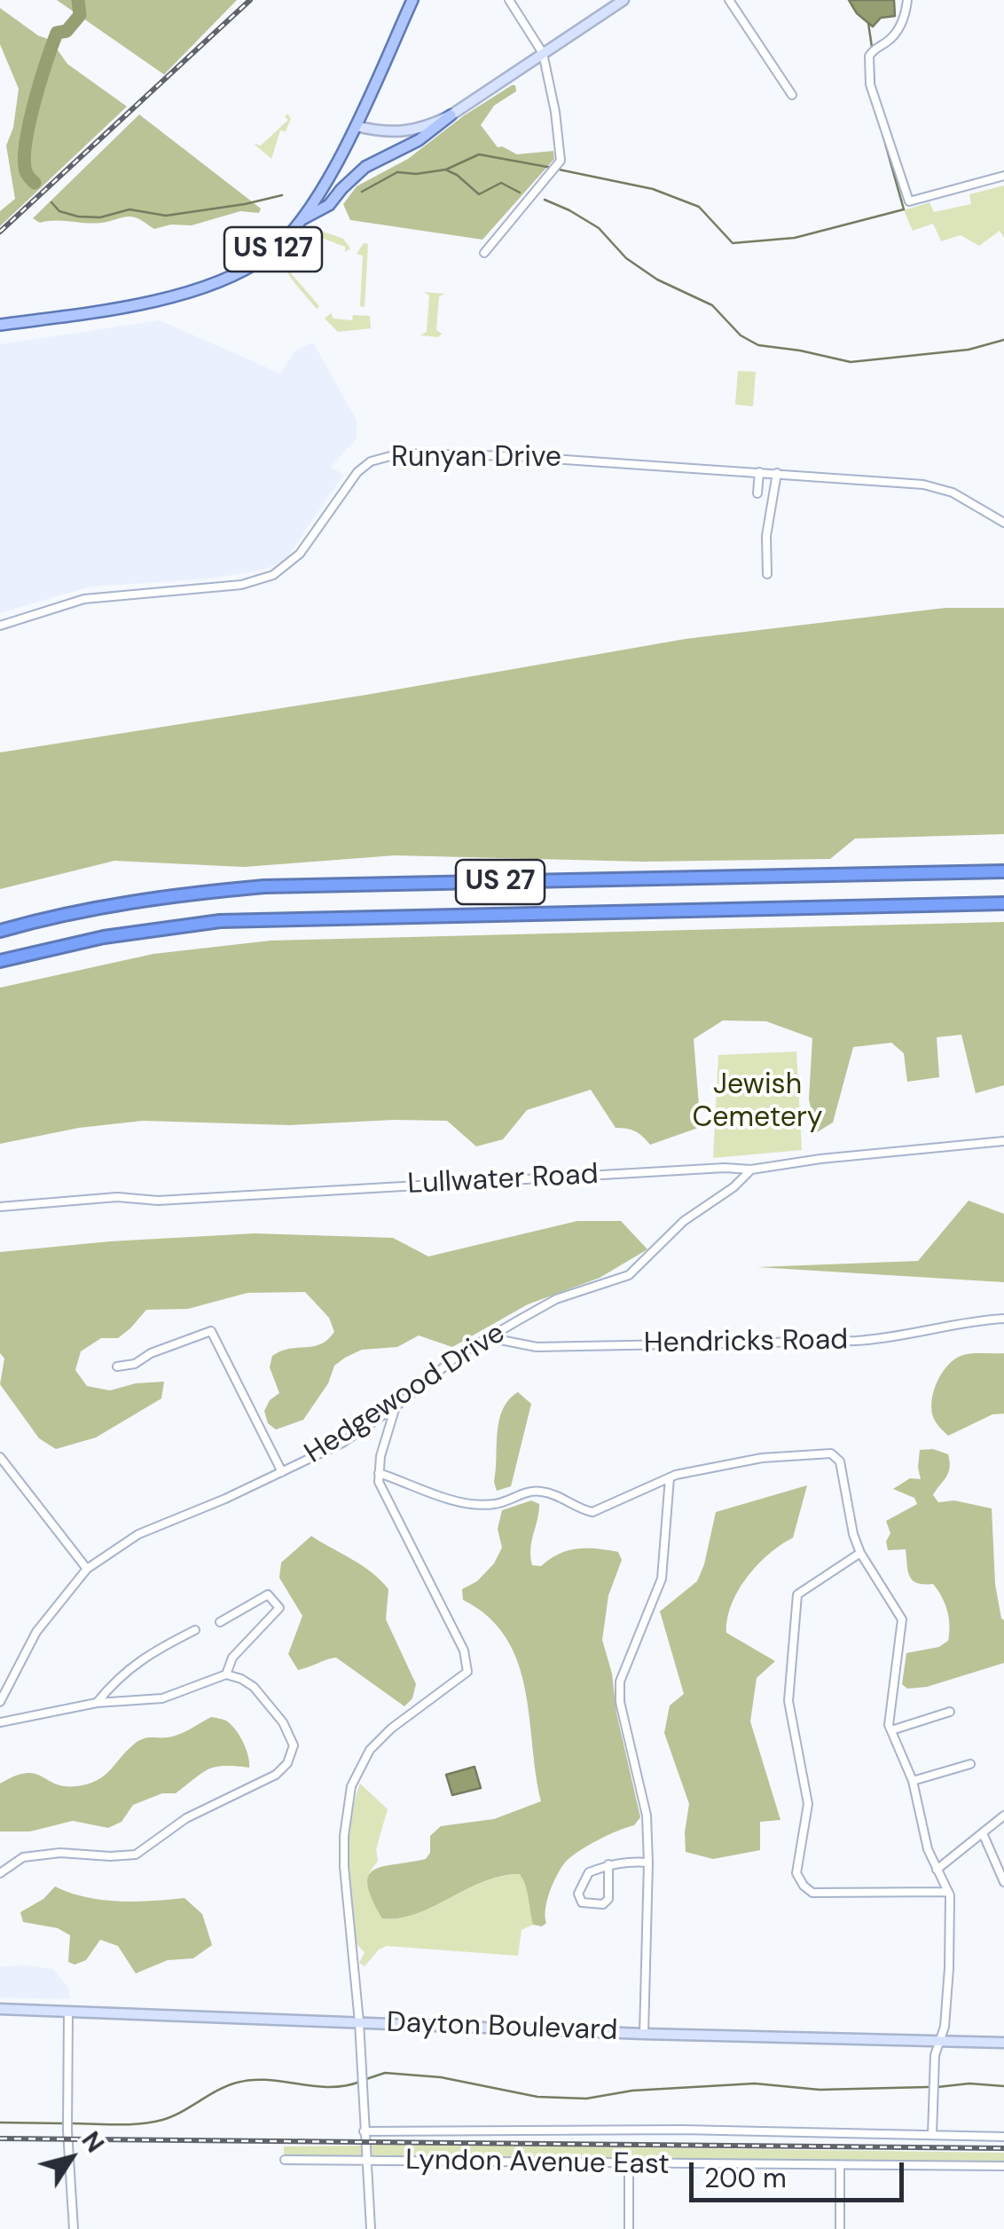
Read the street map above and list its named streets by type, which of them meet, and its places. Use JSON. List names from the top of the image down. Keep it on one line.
{"streets":{"highway":["US 27"],"main road":["US 127","Dayton Boulevard"],"street":["Runyan Drive","Lullwater Road","Hendricks Road","Hedgewood Drive","Lyndon Avenue East"]},"crossings":[["Lullwater Road","Hedgewood Drive"],["Hendricks Road","Hedgewood Drive"]],"parks":["Jewish Cemetery"],"scale_bar":"200 m","north":"top right"}
